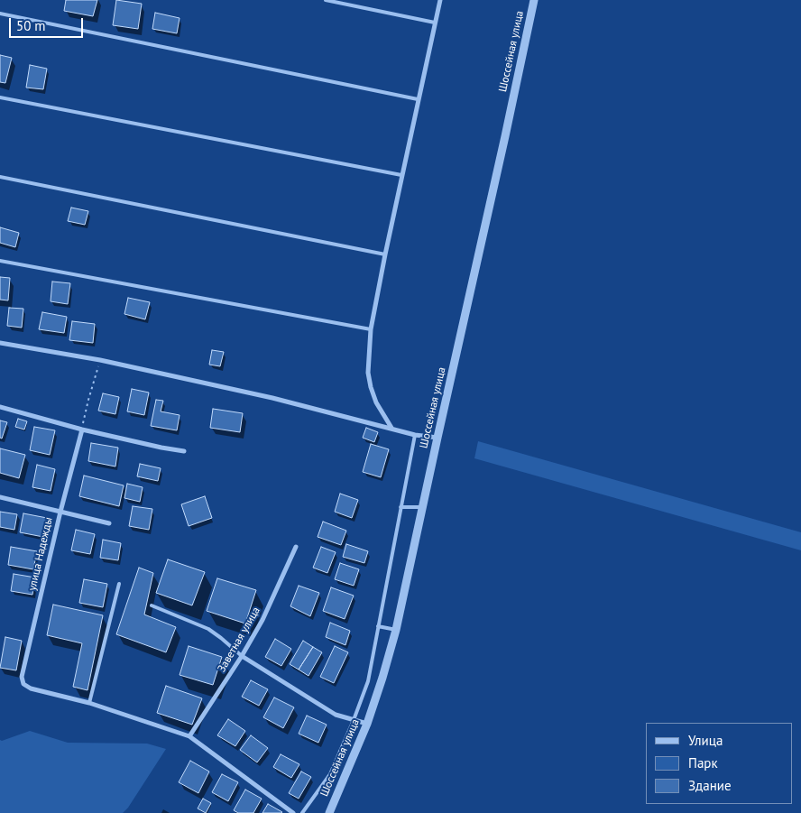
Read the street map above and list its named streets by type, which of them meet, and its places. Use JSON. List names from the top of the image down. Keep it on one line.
{"streets":{"street":["Шоссейная улица","улица Надежды","Заветная улица"]},"legend":["Улица","Парк","Здание"],"scale_bar":"50 m"}
